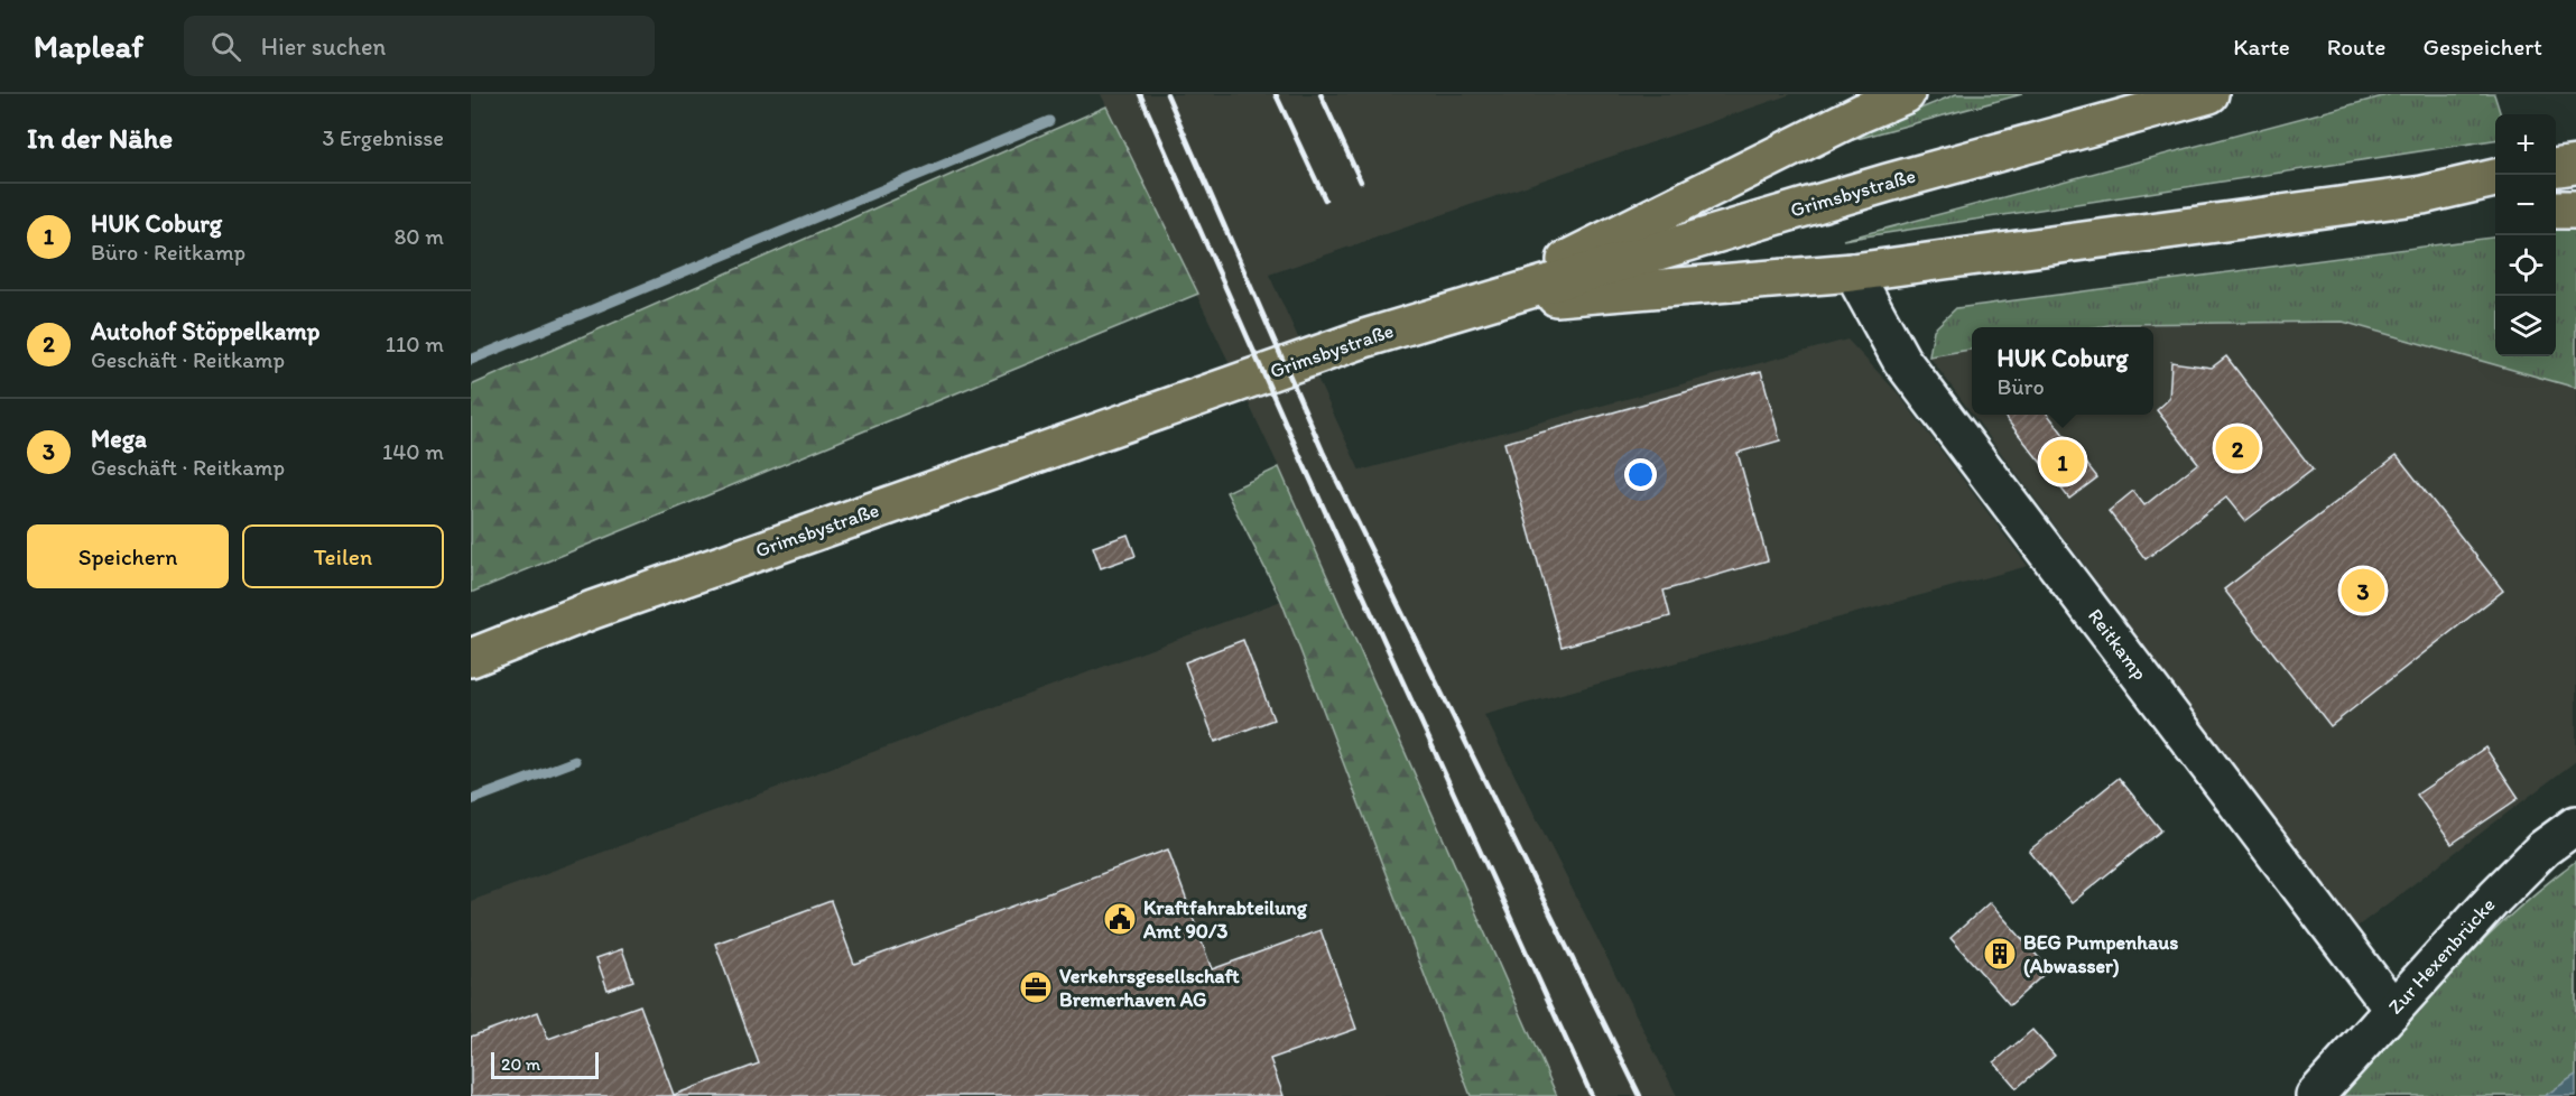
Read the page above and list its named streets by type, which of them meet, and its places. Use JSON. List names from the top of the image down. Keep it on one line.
{"streets":{"highway":["Grimsbystraße"],"street":["Reitkamp","Zur Hexenbrücke"]},"crossings":[["Reitkamp","Zur Hexenbrücke"]],"places":{"public building":["Kraftfahrabteilung Amt 90/3"],"building":["BEG Pumpenhaus (Abwasser)"],"office":["Verkehrsgesellschaft Bremerhaven AG"]},"scale_bar":"20 m","page":{"header":"Mapleaf","search":"Hier suchen","nav":["Karte","Route","Gespeichert"],"heading":["In der Nähe","3 Ergebnisse"],"map_buttons":["+","−"],"list":[{"mark":"1","name":"HUK Coburg","note":"Büro · Reitkamp","value":"80 m"},{"mark":"2","name":"Autohof Stöppelkamp","note":"Geschäft · Reitkamp","value":"110 m"},{"mark":"3","name":"Mega","note":"Geschäft · Reitkamp","value":"140 m"}],"popup":["HUK Coburg","Büro"],"pins":["2","1","3"],"buttons":["Speichern","Teilen"],"scale":"20 m"}}
